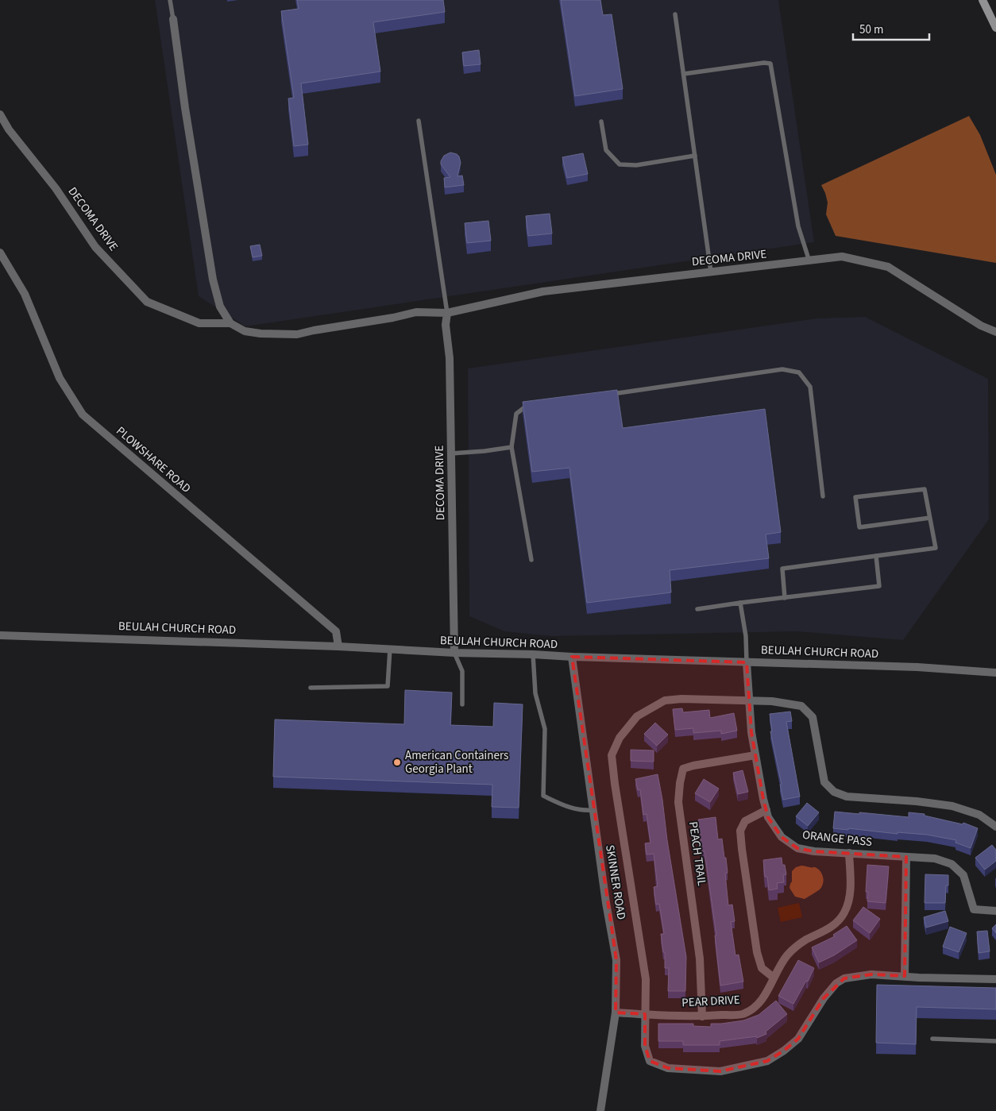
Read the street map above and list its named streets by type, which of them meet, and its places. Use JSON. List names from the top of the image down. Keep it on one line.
{"streets":{"street":["DECOMA DRIVE","PLOWSHARE ROAD","BEULAH CHURCH ROAD","ORANGE PASS","PEACH TRAIL","SKINNER ROAD","PEAR DRIVE"]},"crossings":[["DECOMA DRIVE","BEULAH CHURCH ROAD"],["PLOWSHARE ROAD","BEULAH CHURCH ROAD"],["BEULAH CHURCH ROAD","ORANGE PASS"],["BEULAH CHURCH ROAD","SKINNER ROAD"],["ORANGE PASS","PEACH TRAIL"],["ORANGE PASS","PEAR DRIVE"],["PEACH TRAIL","PEAR DRIVE"],["SKINNER ROAD","PEAR DRIVE"]],"places":["American Containers Georgia Plant"],"scale_bar":"50 m"}
